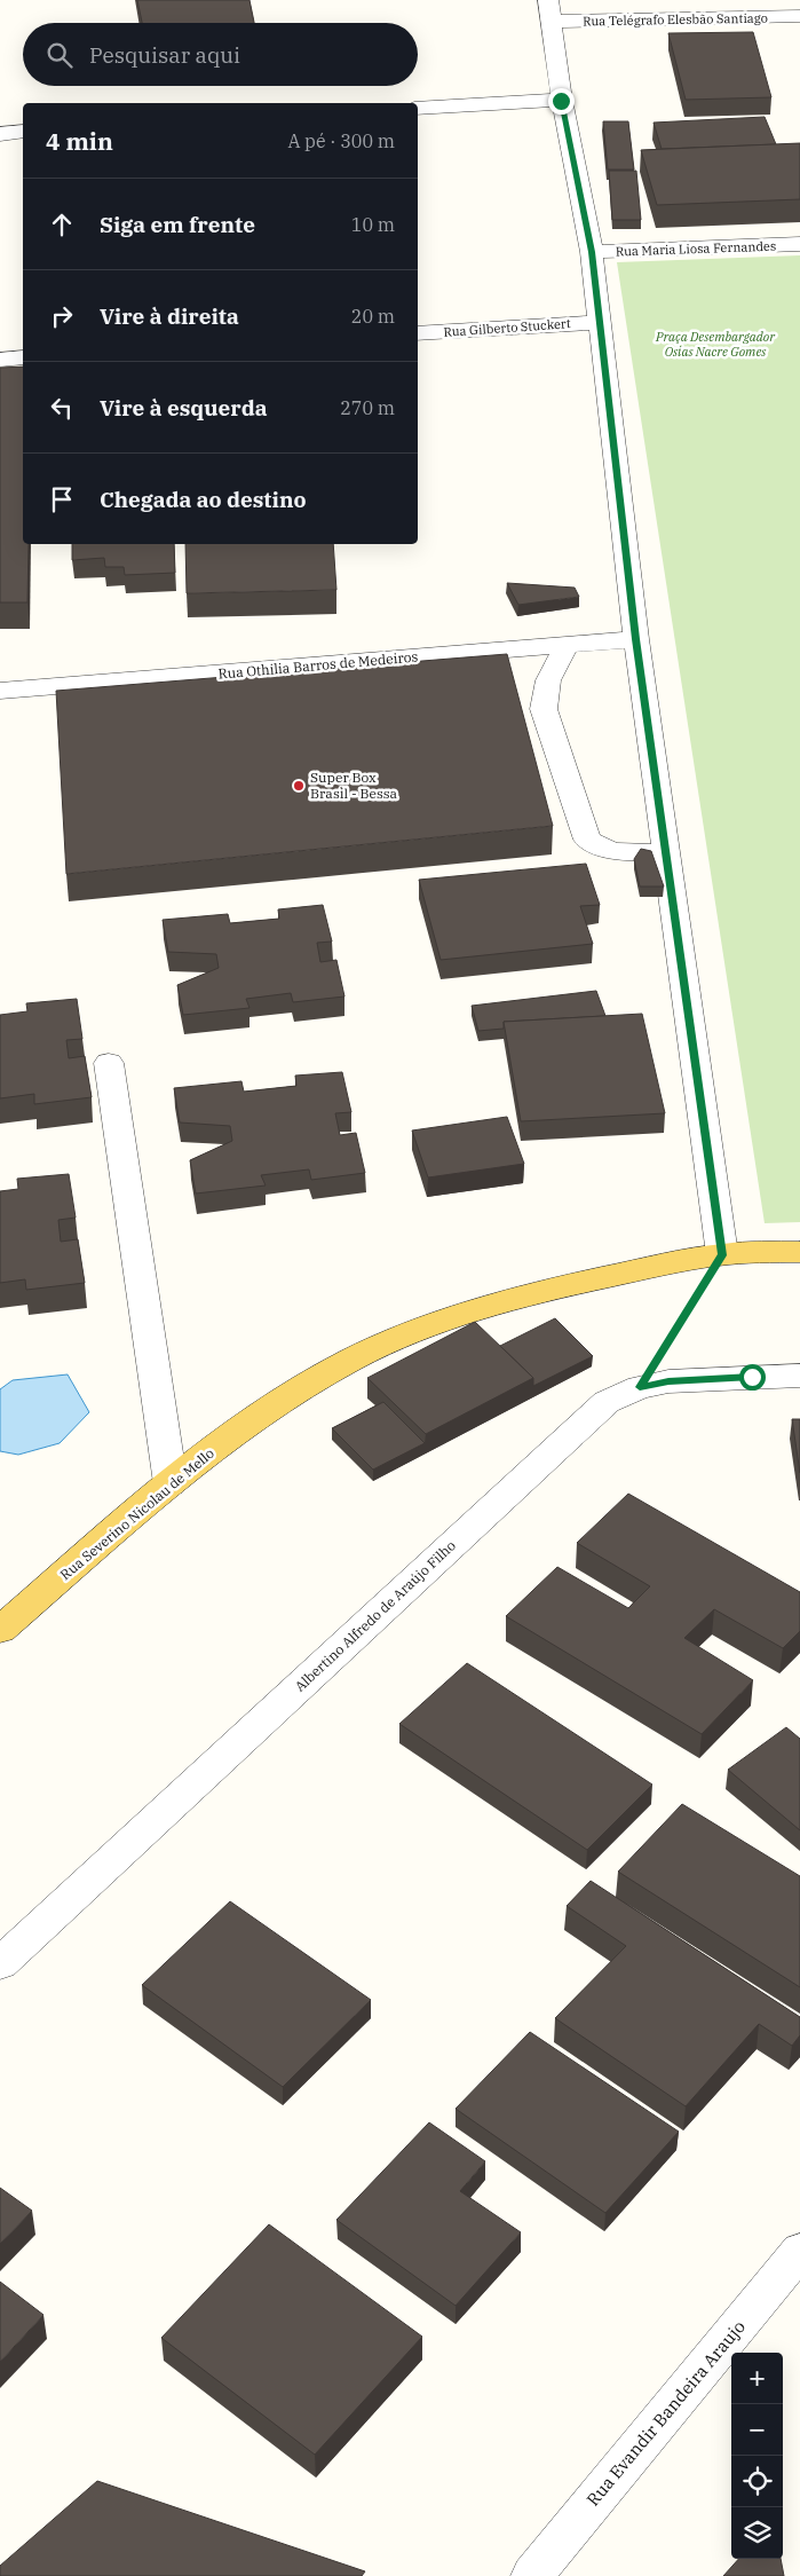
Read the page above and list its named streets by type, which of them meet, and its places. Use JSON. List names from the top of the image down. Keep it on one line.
{"streets":{"main road":["Rua Severino Nicolau de Mello"],"street":["Rua Telégrafo Elesbão Santiago","Rua Maria Liosa Fernandes","Rua Gilberto Stuckert","Rua Othilia Barros de Medeiros","Albertino Alfredo de Araújo Filho","Rua Evandir Bandeira Araujo"]},"parks":["Praça Desembargador Osias Nacre Gomes"],"places":["Super Box Brasil - Bessa"],"page":{"search":"Pesquisar aqui","heading":["4 min","A pé · 300 m"],"list":[["Siga em frente","10 m"],["Vire à direita","20 m"],["Vire à esquerda","270 m"],"Chegada ao destino"],"map_buttons":["+","−"]}}
